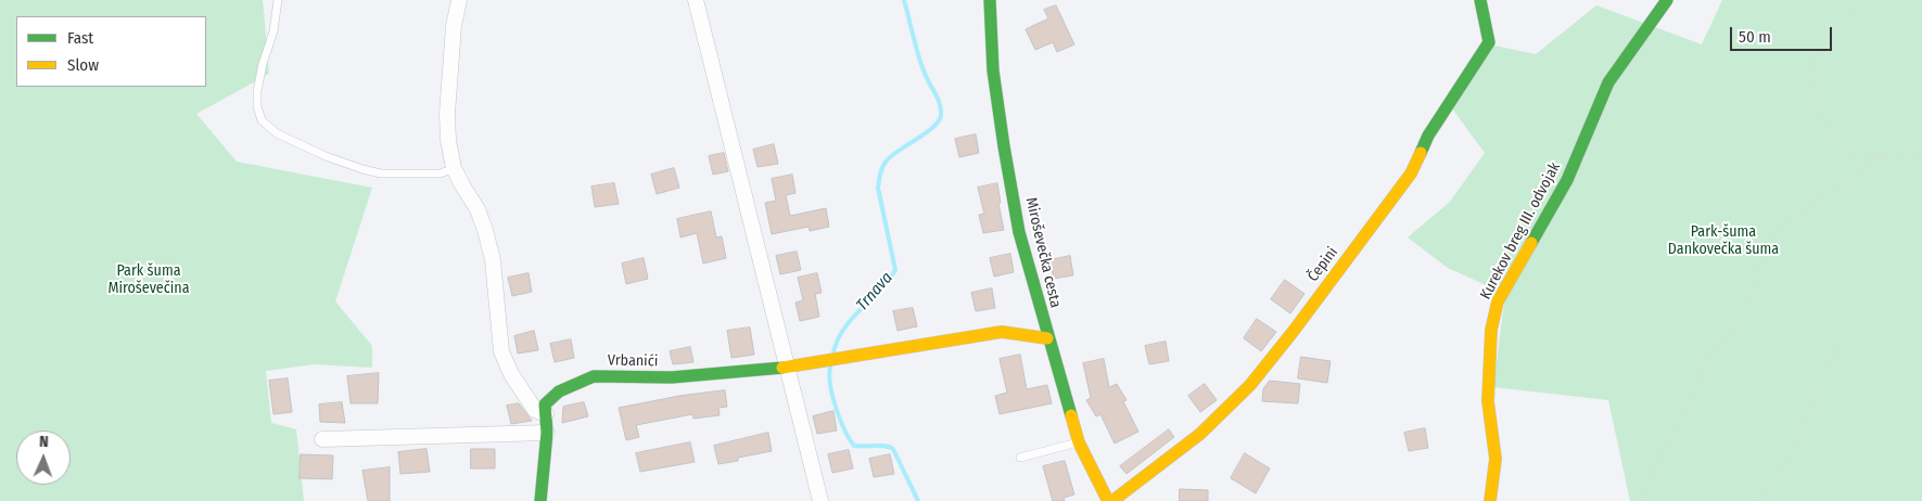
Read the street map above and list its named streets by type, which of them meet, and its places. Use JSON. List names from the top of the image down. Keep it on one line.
{"streets":{"street":["Kurekov breg III. odvojak","Miroševečka cesta","Čepini","Vrbanići"]},"crossings":[["Miroševečka cesta","Čepini"],["Miroševečka cesta","Vrbanići"]],"water":["Trnava"],"parks":["Park-šuma Dankovečka šuma","Park šuma Miroševečina"],"legend":["Fast","Slow"],"scale_bar":"50 m","north":"top"}
